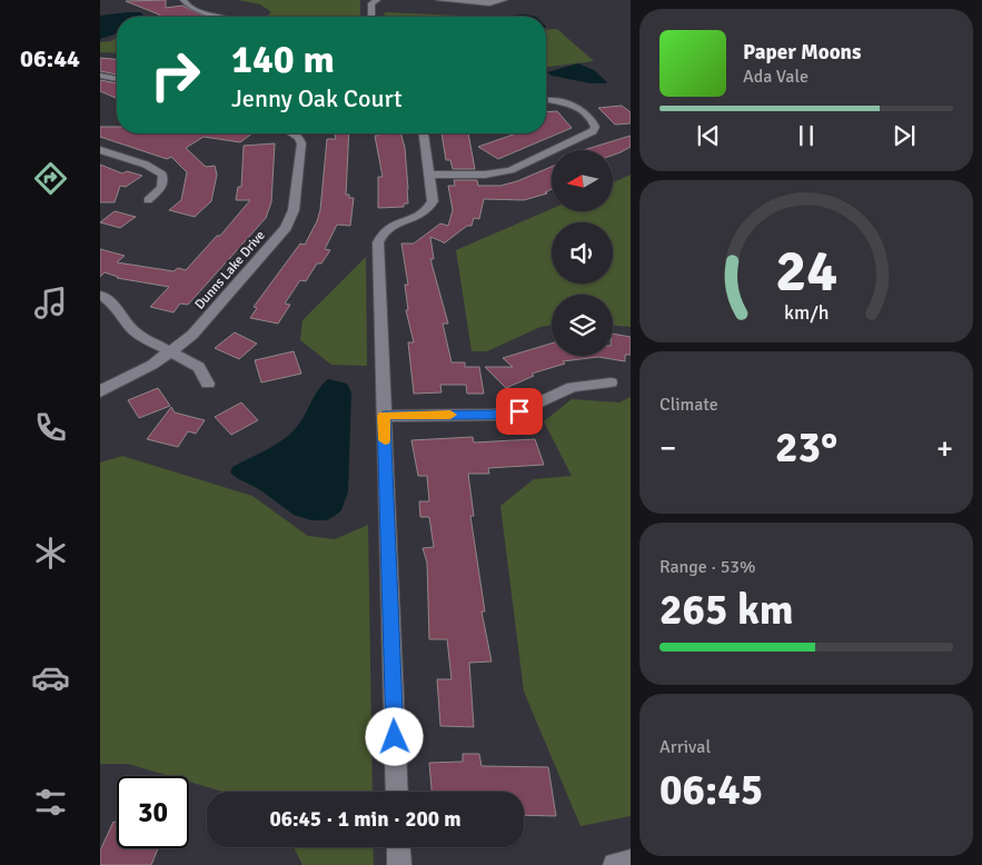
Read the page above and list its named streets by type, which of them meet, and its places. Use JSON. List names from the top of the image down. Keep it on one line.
{"streets":{"street":["Dunns Lake Drive"]},"north":"left","page":{"tabs":"06:44","turn":["140 m","Jenny Oak Court"],"song":["Paper Moons","Ada Vale"],"tile":["Climate",["Range · 53%","265 km"],["Arrival","06:45"]],"heat":["−","23°","+"],"limit":"30","trip":"06:45 · 1 min · 200 m","gauge":["24","km/h"]}}
